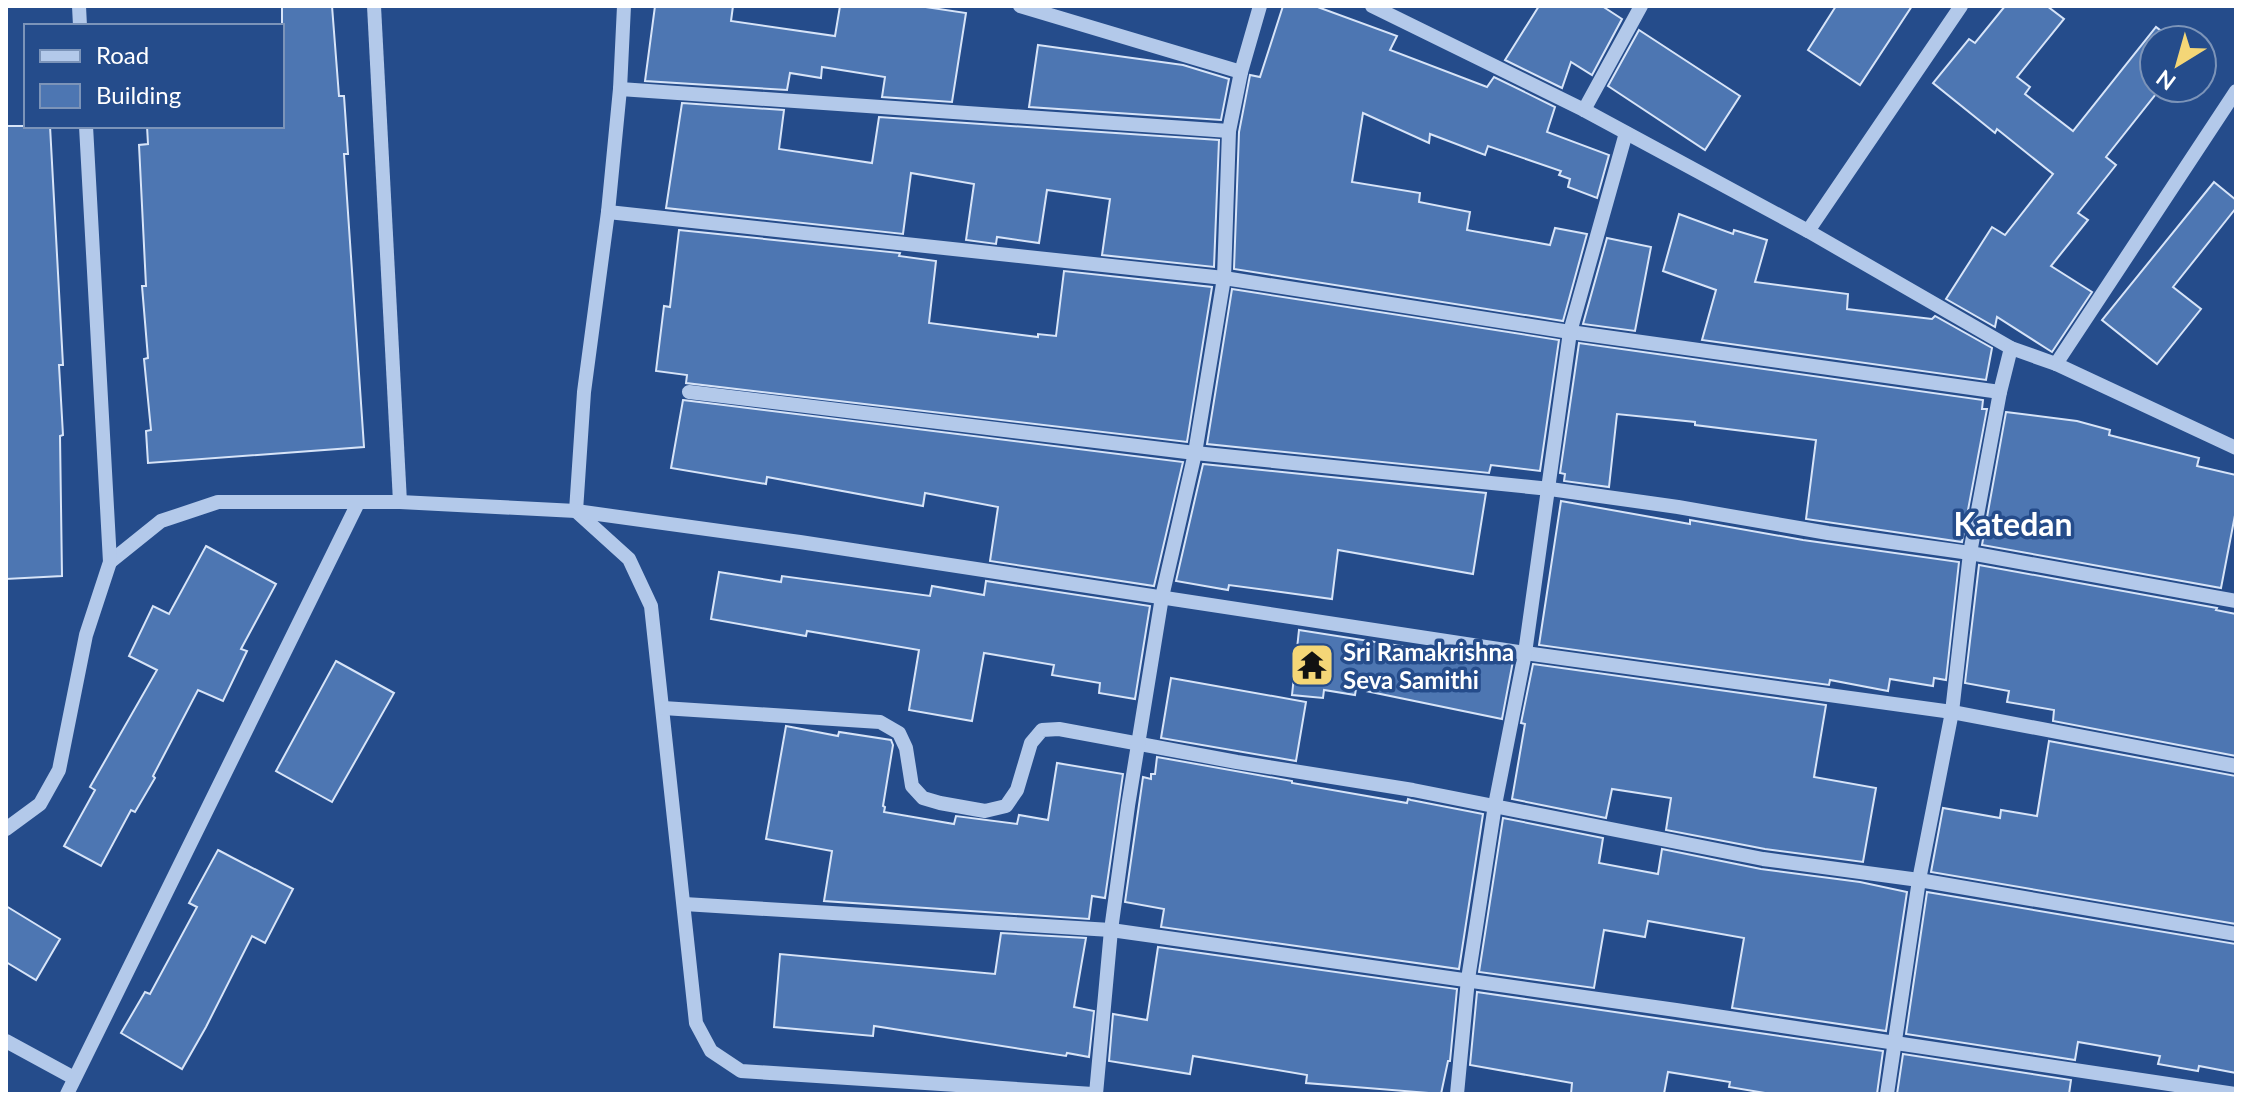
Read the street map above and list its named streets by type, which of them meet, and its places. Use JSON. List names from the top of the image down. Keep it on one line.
{"districts":["Katedan"],"places":{"temple":["Sri Ramakrishna Seva Samithi"]},"legend":["Road","Building"],"north":"bottom left"}
